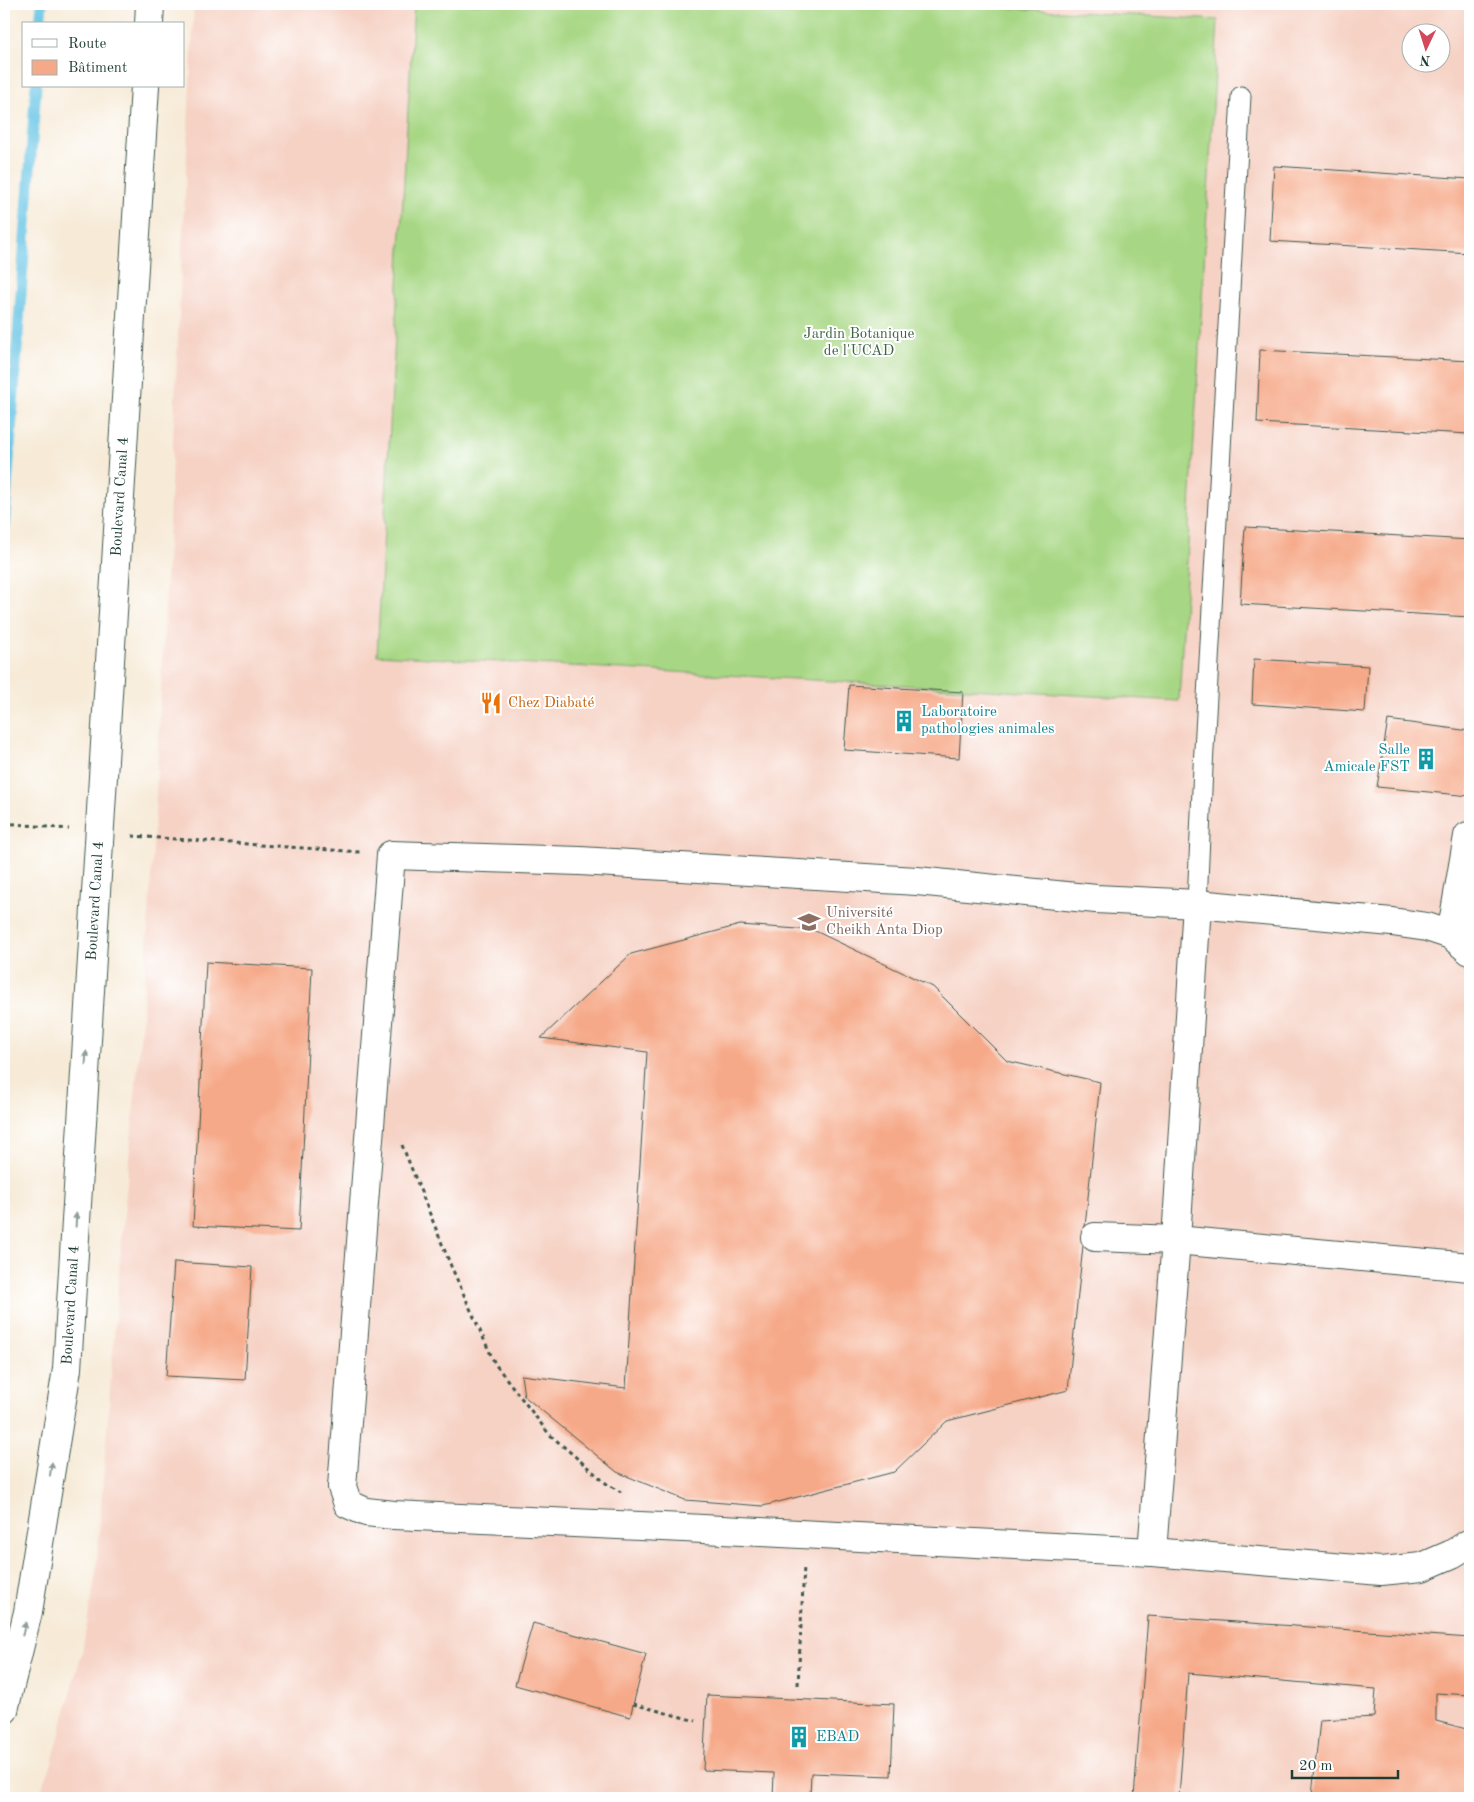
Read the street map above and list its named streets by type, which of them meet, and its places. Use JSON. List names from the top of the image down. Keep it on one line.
{"streets":{"street":["Boulevard Canal 4"]},"one_way":["Boulevard Canal 4"],"parks":["Jardin Botanique de l'UCAD"],"places":{"restaurant":["Chez Diabaté"],"building":["Laboratoire pathologies animales","Salle Amicale FST","EBAD"],"school or university":["Université Cheikh Anta Diop"]},"legend":["Route","Bâtiment"],"scale_bar":"20 m","north":"bottom"}
